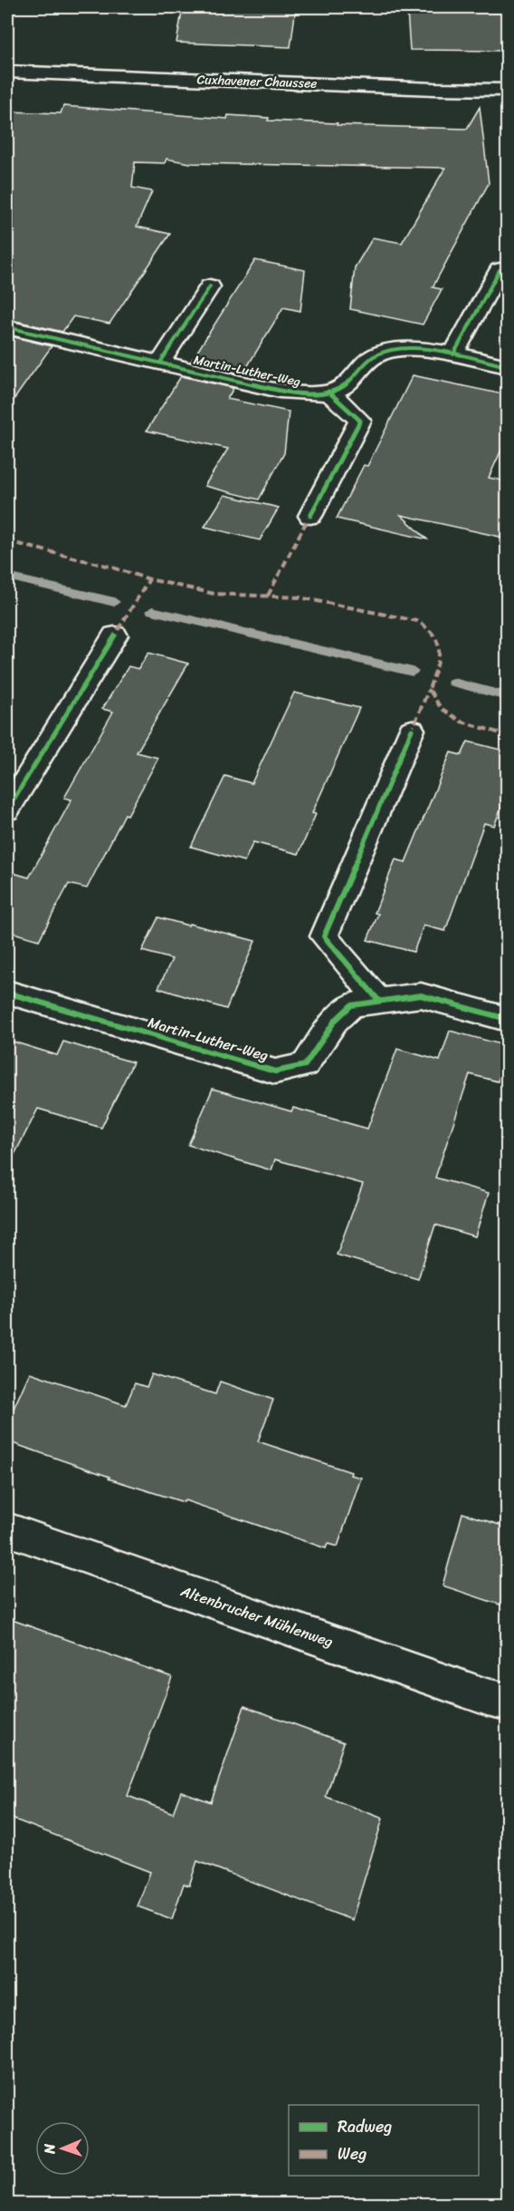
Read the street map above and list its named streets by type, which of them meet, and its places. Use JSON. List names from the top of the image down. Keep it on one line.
{"streets":{"street":["Cuxhavener Chaussee","Martin-Luther-Weg","Altenbrucher Mühlenweg"]},"legend":["Radweg","Weg"],"north":"left"}
